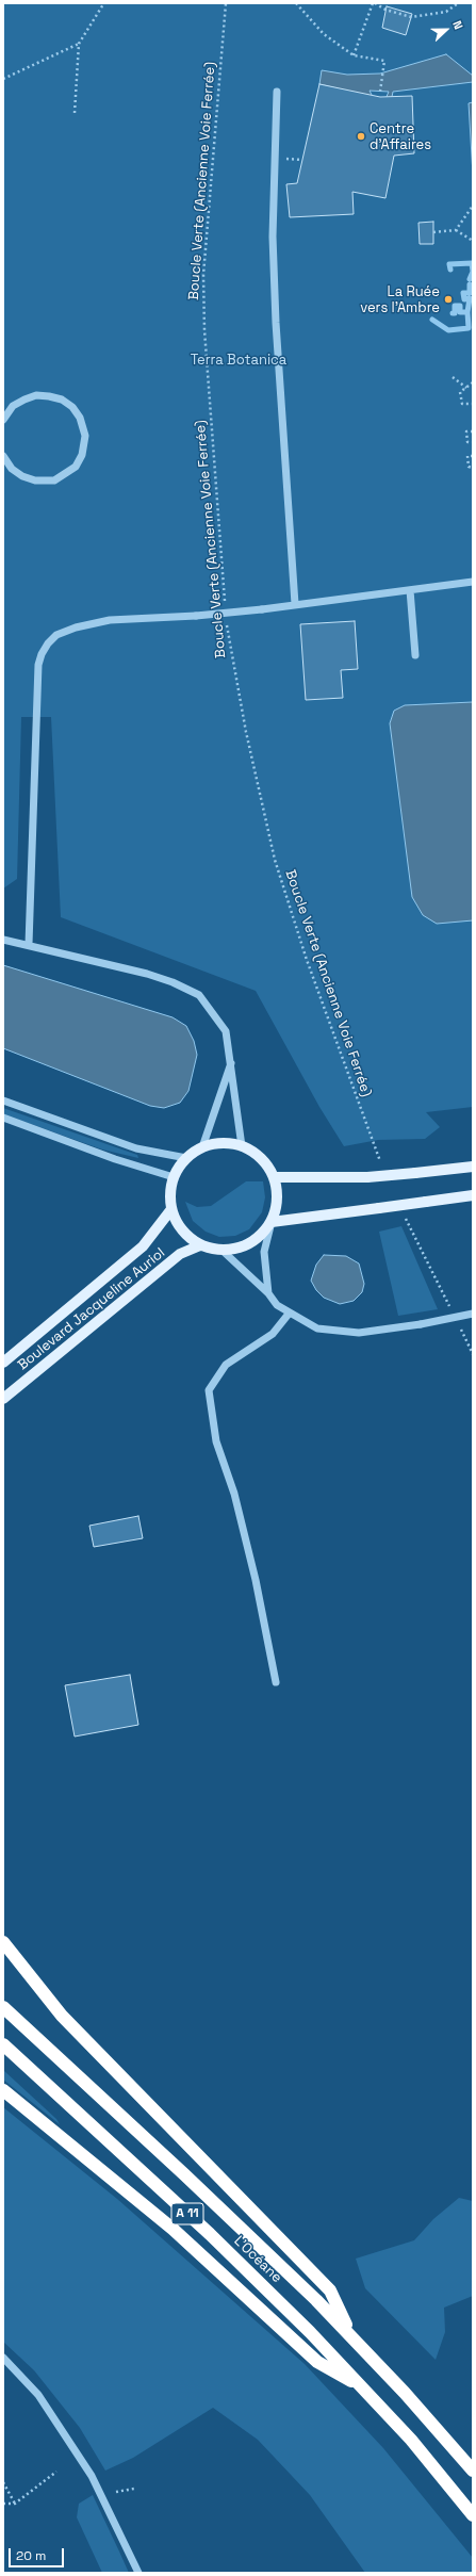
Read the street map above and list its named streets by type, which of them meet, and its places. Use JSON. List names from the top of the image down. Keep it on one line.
{"streets":{"highway":["A 11","L’Océane"],"main road":["Boulevard Jacqueline Auriol"],"path":["Boucle Verte (Ancienne Voie Ferrée)"]},"parks":["Terra Botanica"],"places":["Centre d'Affaires","La Ruée vers l'Ambre"],"scale_bar":"20 m","north":"right"}
